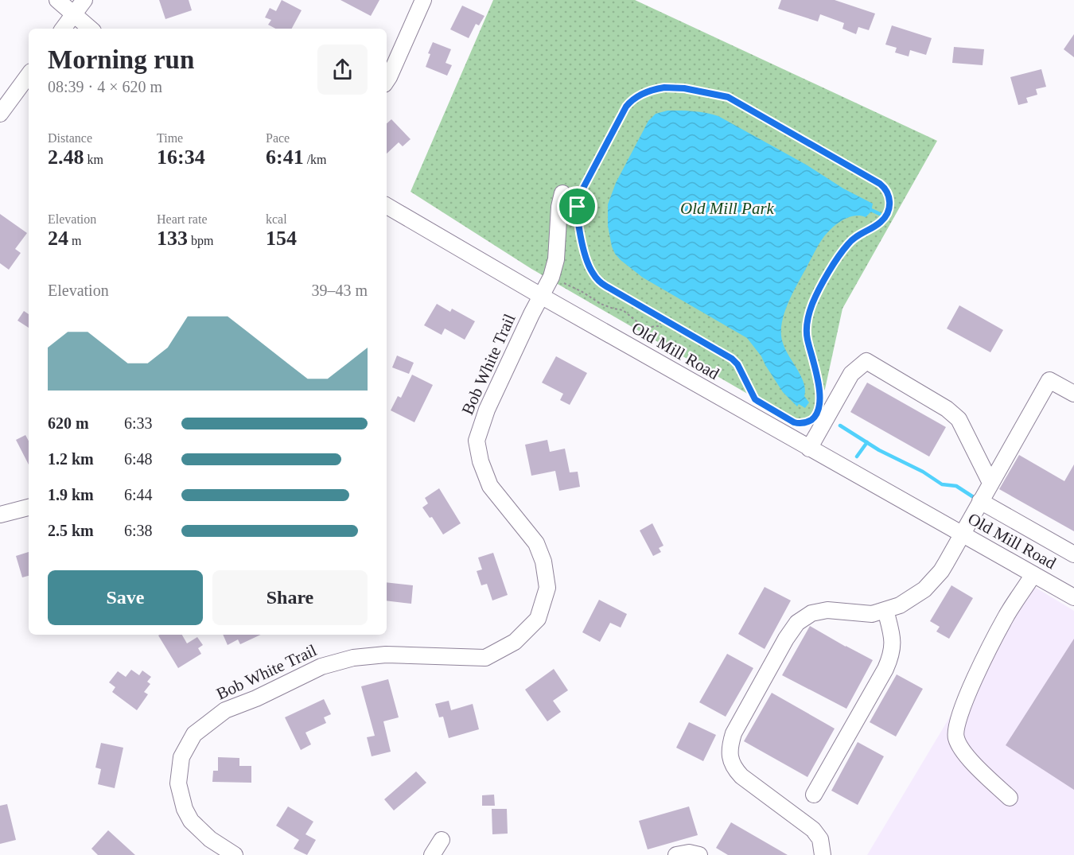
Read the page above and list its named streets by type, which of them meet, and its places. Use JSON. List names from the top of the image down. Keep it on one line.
{"streets":{"street":["Old Mill Road","Bob White Trail"]},"crossings":[["Old Mill Road","Bob White Trail"]],"parks":["Old Mill Park"],"page":{"heading":["Morning run","08:39 · 4 × 620 m"],"stats":[["Distance","2.48 km"],["Time","16:34"],["Pace","6:41 /km"],["Elevation","24 m"],["Heart rate","133 bpm"],["kcal","154"]],"chart":["Elevation","39–43 m"],"list":[{"name":"620 m","note":"6:33"},{"name":"1.2 km","note":"6:48"},{"name":"1.9 km","note":"6:44"},{"name":"2.5 km","note":"6:38"}],"buttons":["Save","Share"]}}
